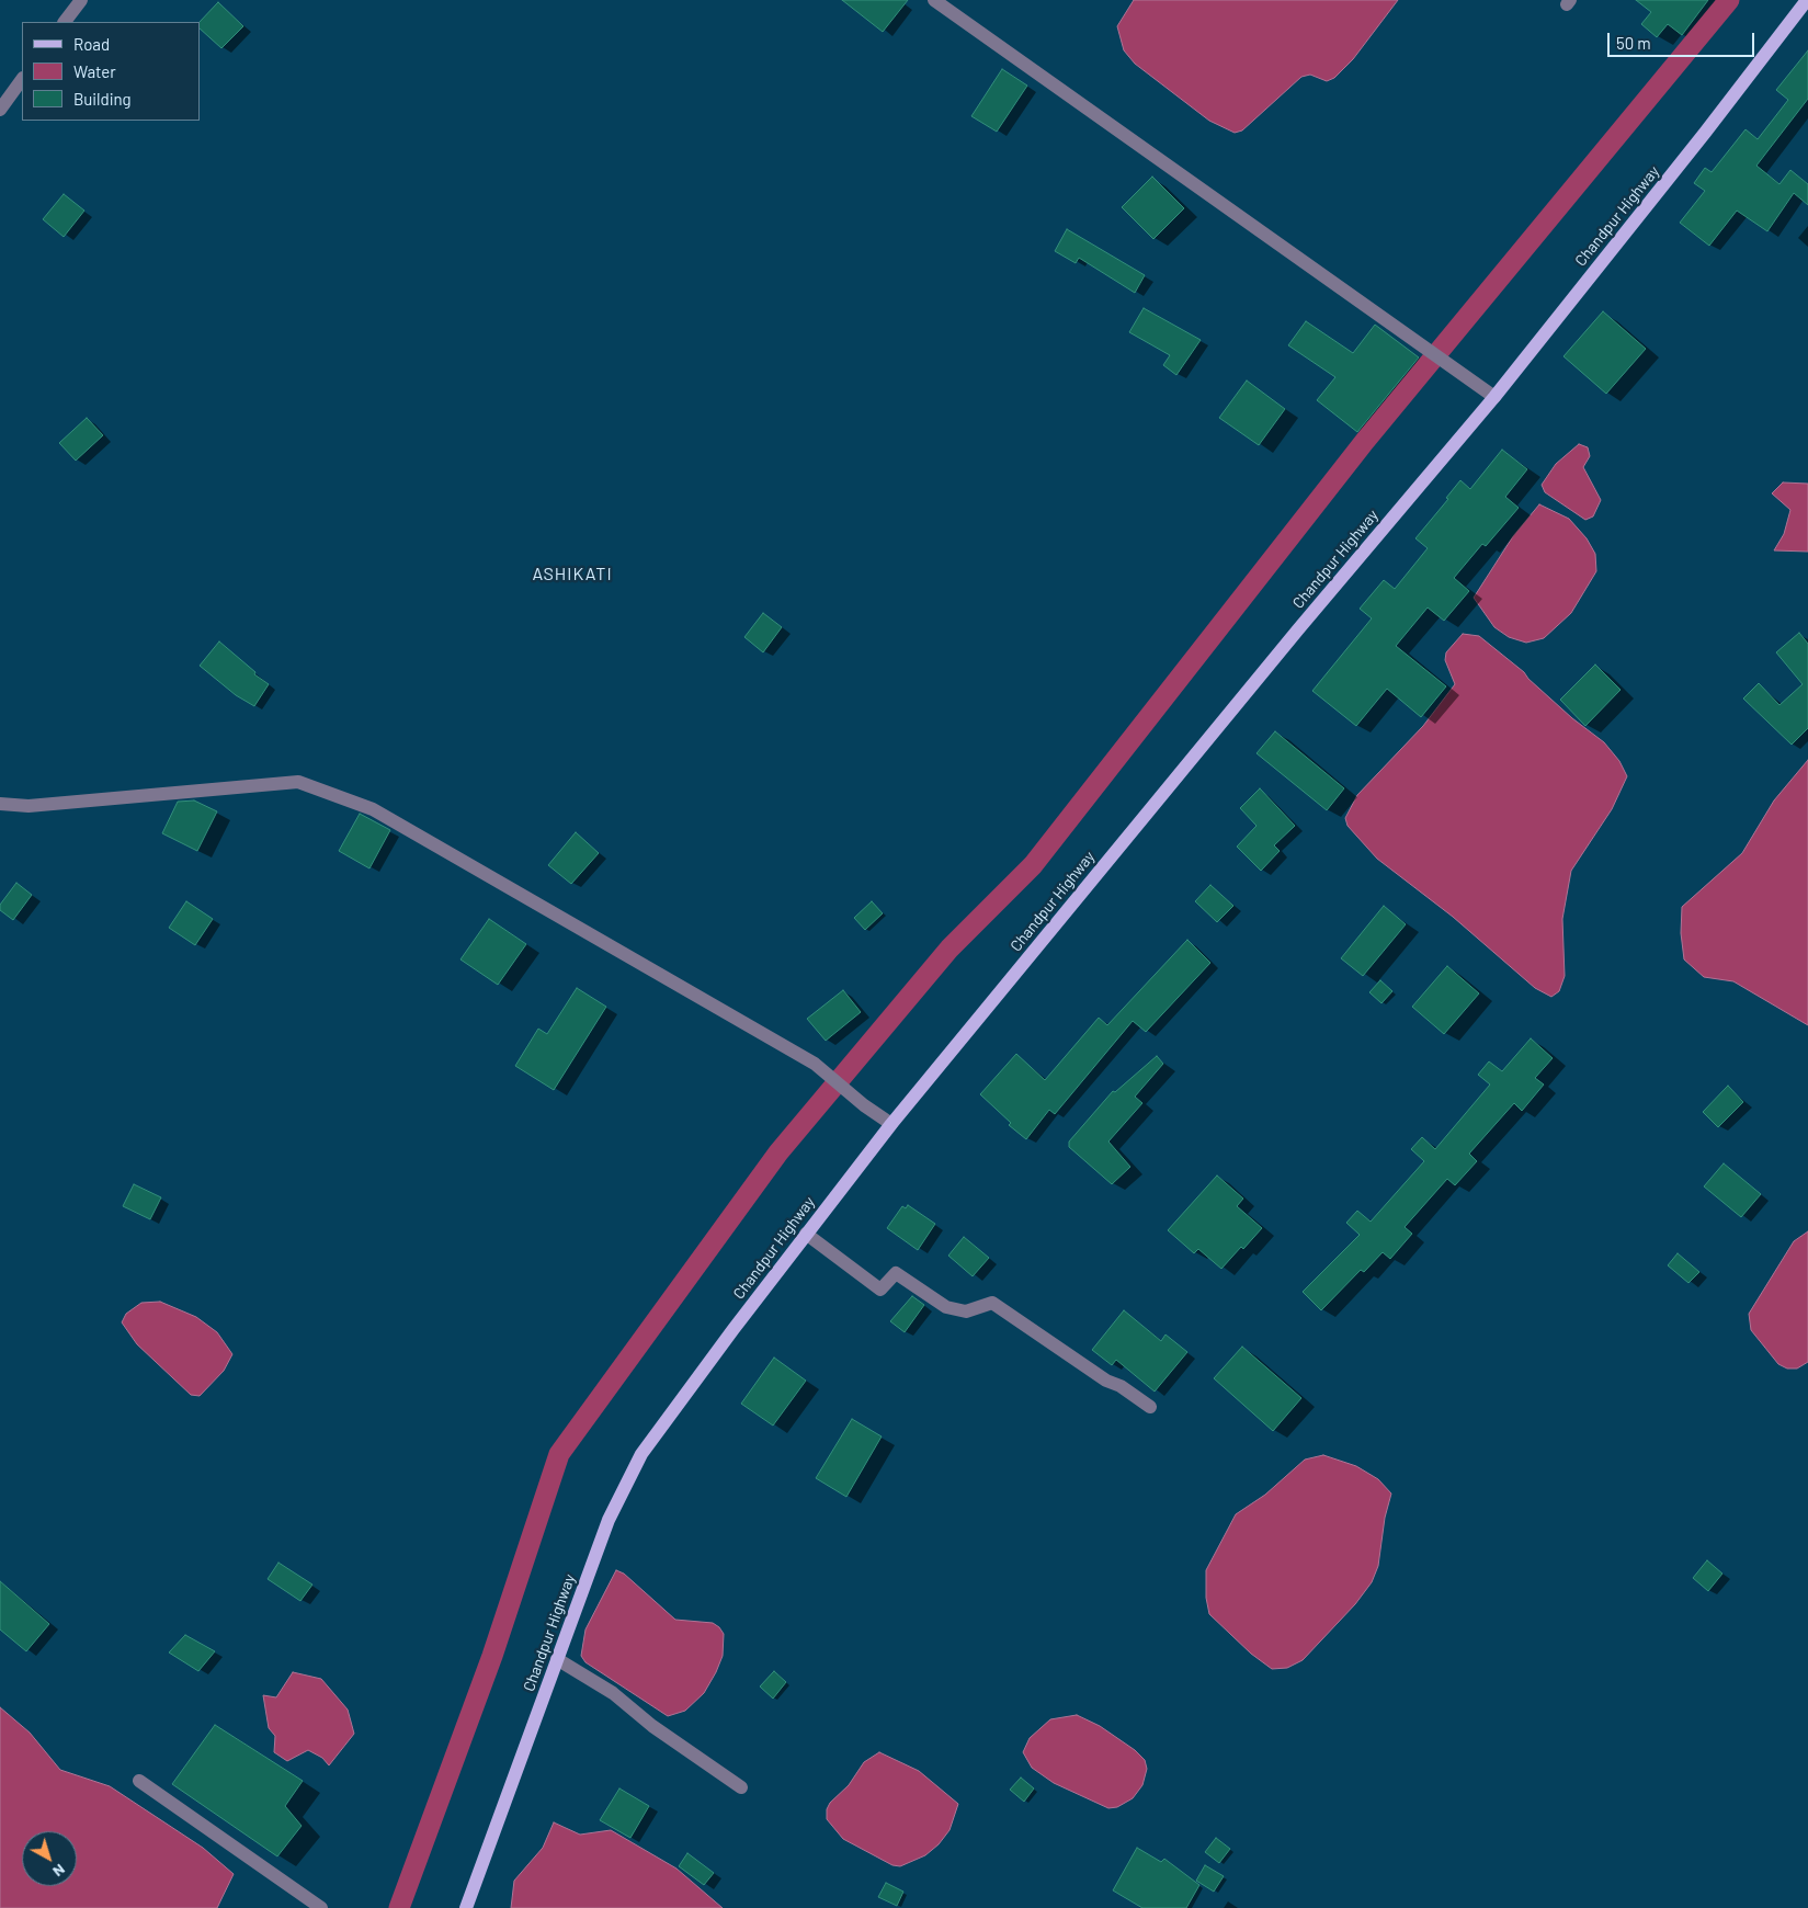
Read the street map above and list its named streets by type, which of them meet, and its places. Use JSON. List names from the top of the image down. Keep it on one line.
{"streets":{"main road":["Chandpur Highway"]},"districts":["ASHIKATI"],"legend":["Road","Water","Building"],"scale_bar":"50 m","north":"bottom right"}
